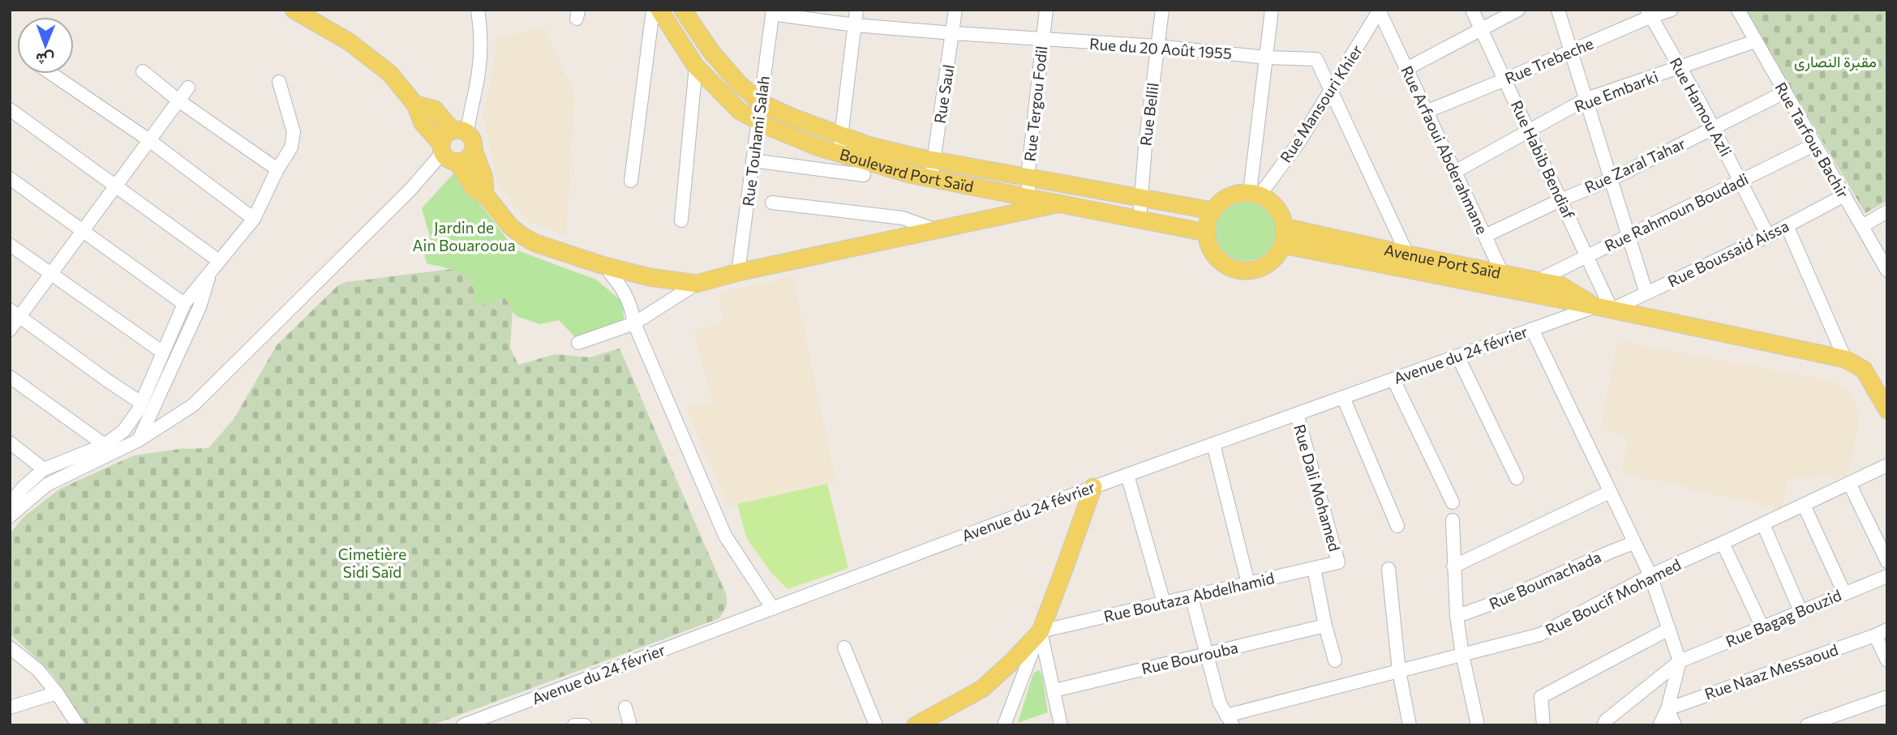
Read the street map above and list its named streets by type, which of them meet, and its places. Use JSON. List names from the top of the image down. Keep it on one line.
{"streets":{"main road":["Boulevard Port Saïd","Avenue Port Saïd"],"street":["Rue du 20 Août 1955","Rue Trebeche","Rue Embarki","Rue Saul","Rue Tergou Fodil","Rue Mansouri Khier","Rue Hamou Azli","Rue Bellil","Rue Tarfous Bachir","Rue Touhami Salah","Rue Arfaoui Abderahmane","Rue Habib Bendiaf","Rue Zaral Tahar","Rue Rahmoun Boudadi","Rue Boussaid Aissa","Avenue du 24 février","Rue Dali Mohamed","Rue Boumachada","Rue Boutaza Abdelhamid","Rue Boucif Mohamed","Rue Bagag Bouzid","Rue Bourouba","Rue Naaz Messaoud"]},"crossings":[["Rue du 20 Août 1955","Rue Saul"],["Rue du 20 Août 1955","Rue Tergou Fodil"],["Rue du 20 Août 1955","Rue Mansouri Khier"],["Rue du 20 Août 1955","Rue Bellil"],["Rue du 20 Août 1955","Rue Touhami Salah"],["Rue du 20 Août 1955","Avenue Port Saïd"],["Rue Trebeche","Rue Hamou Azli"],["Rue Trebeche","Rue Arfaoui Abderahmane"],["Rue Trebeche","Rue Habib Bendiaf"],["Rue Embarki","Rue Hamou Azli"],["Rue Embarki","Rue Tarfous Bachir"],["Rue Embarki","Rue Arfaoui Abderahmane"],["Rue Embarki","Rue Habib Bendiaf"],["Rue Saul","Boulevard Port Saïd"],["Rue Tergou Fodil","Boulevard Port Saïd"],["Rue Mansouri Khier","Rue Arfaoui Abderahmane"],["Rue Mansouri Khier","Boulevard Port Saïd"],["Rue Mansouri Khier","Avenue Port Saïd"],["Rue Hamou Azli","Rue Zaral Tahar"],["Rue Hamou Azli","Rue Rahmoun Boudadi"],["Rue Hamou Azli","Rue Boussaid Aissa"],["Rue Bellil","Boulevard Port Saïd"],["Rue Tarfous Bachir","Rue Zaral Tahar"],["Rue Tarfous Bachir","Rue Rahmoun Boudadi"],["Rue Tarfous Bachir","Rue Boussaid Aissa"],["Rue Touhami Salah","Boulevard Port Saïd"],["Rue Arfaoui Abderahmane","Rue Zaral Tahar"],["Rue Arfaoui Abderahmane","Avenue Port Saïd"],["Rue Habib Bendiaf","Rue Zaral Tahar"],["Rue Habib Bendiaf","Rue Rahmoun Boudadi"],["Rue Habib Bendiaf","Rue Boussaid Aissa"],["Rue Habib Bendiaf","Avenue Port Saïd"],["Rue Habib Bendiaf","Avenue du 24 février"],["Boulevard Port Saïd","Avenue Port Saïd"],["Rue Rahmoun Boudadi","Avenue Port Saïd"],["Rue Boussaid Aissa","Avenue Port Saïd"],["Rue Boussaid Aissa","Avenue du 24 février"],["Avenue Port Saïd","Avenue du 24 février"],["Avenue du 24 février","Rue Dali Mohamed"],["Rue Dali Mohamed","Rue Boutaza Abdelhamid"]],"parks":["مقبرة النصارى","Jardin de Ain Bouarooua","Cimetière Sidi Saïd"],"north":"bottom"}
